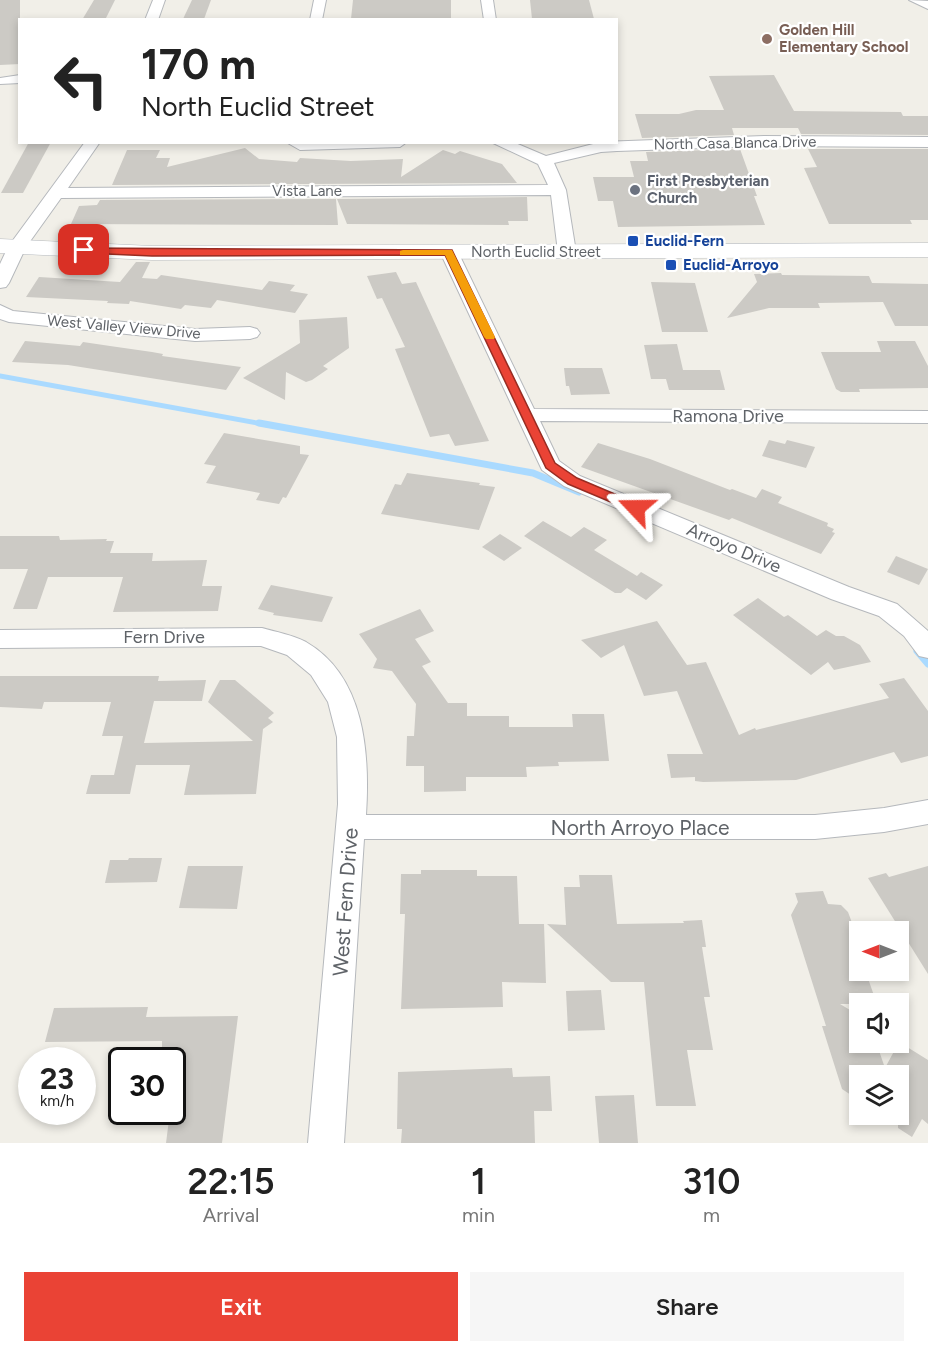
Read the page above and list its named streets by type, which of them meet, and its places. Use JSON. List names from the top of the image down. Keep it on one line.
{"streets":{"main road":["North Euclid Street"],"street":["North Casa Blanca Drive","Vista Lane","West Valley View Drive","Ramona Drive","Arroyo Drive","Fern Drive","North Arroyo Place","West Fern Drive"]},"crossings":[["North Euclid Street","Arroyo Drive"],["Ramona Drive","Arroyo Drive"],["Fern Drive","West Fern Drive"],["North Arroyo Place","West Fern Drive"]],"places":{"other":["Golden Hill Elementary School","First Presbyterian Church"],"transit":["Euclid-Fern","Euclid-Arroyo"]},"north":"left","page":{"turn":["170 m","North Euclid Street"],"speed":"23 km/h","limit":"30","eta":["22:15","Arrival","1","min","310","m"],"buttons":["Exit","Share"]}}
